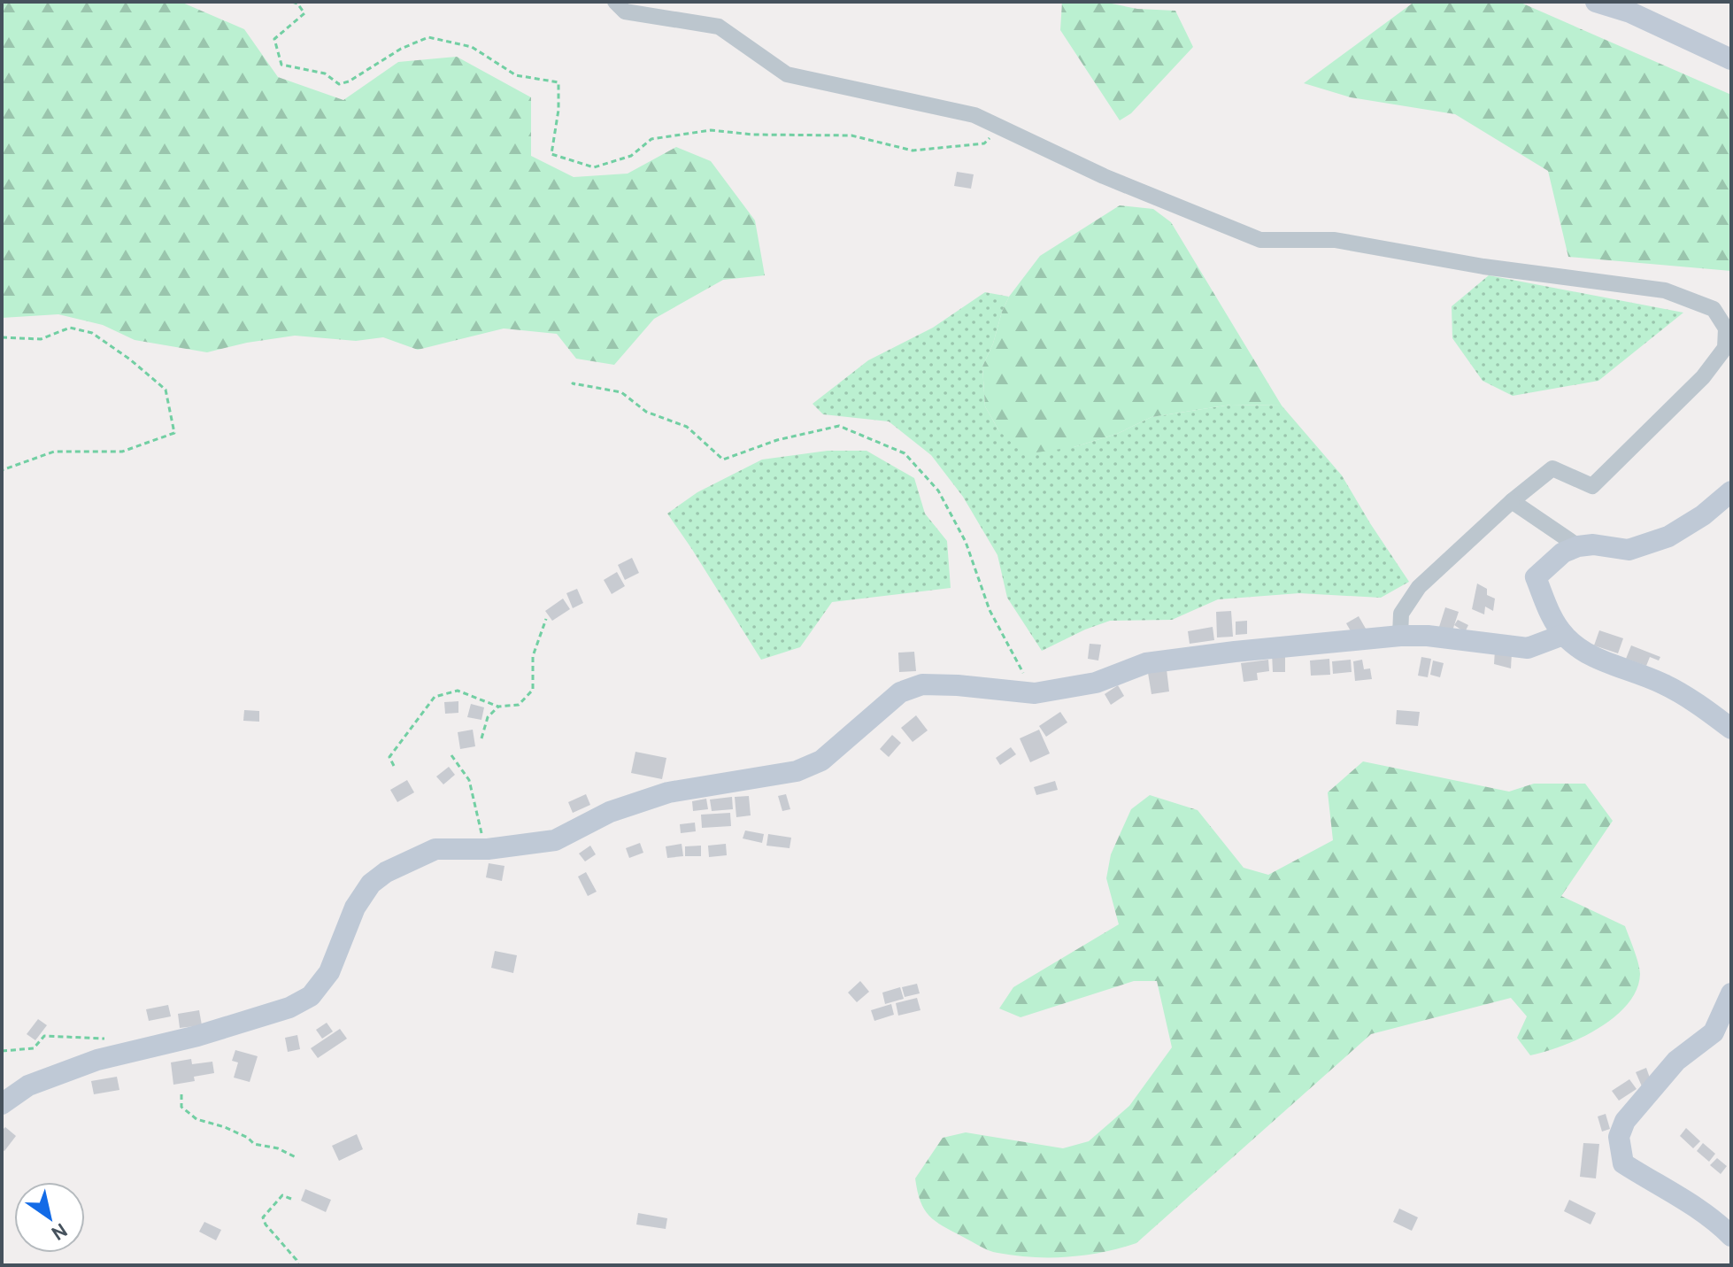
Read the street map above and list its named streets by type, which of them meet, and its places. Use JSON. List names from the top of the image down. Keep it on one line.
{"north":"bottom right"}
